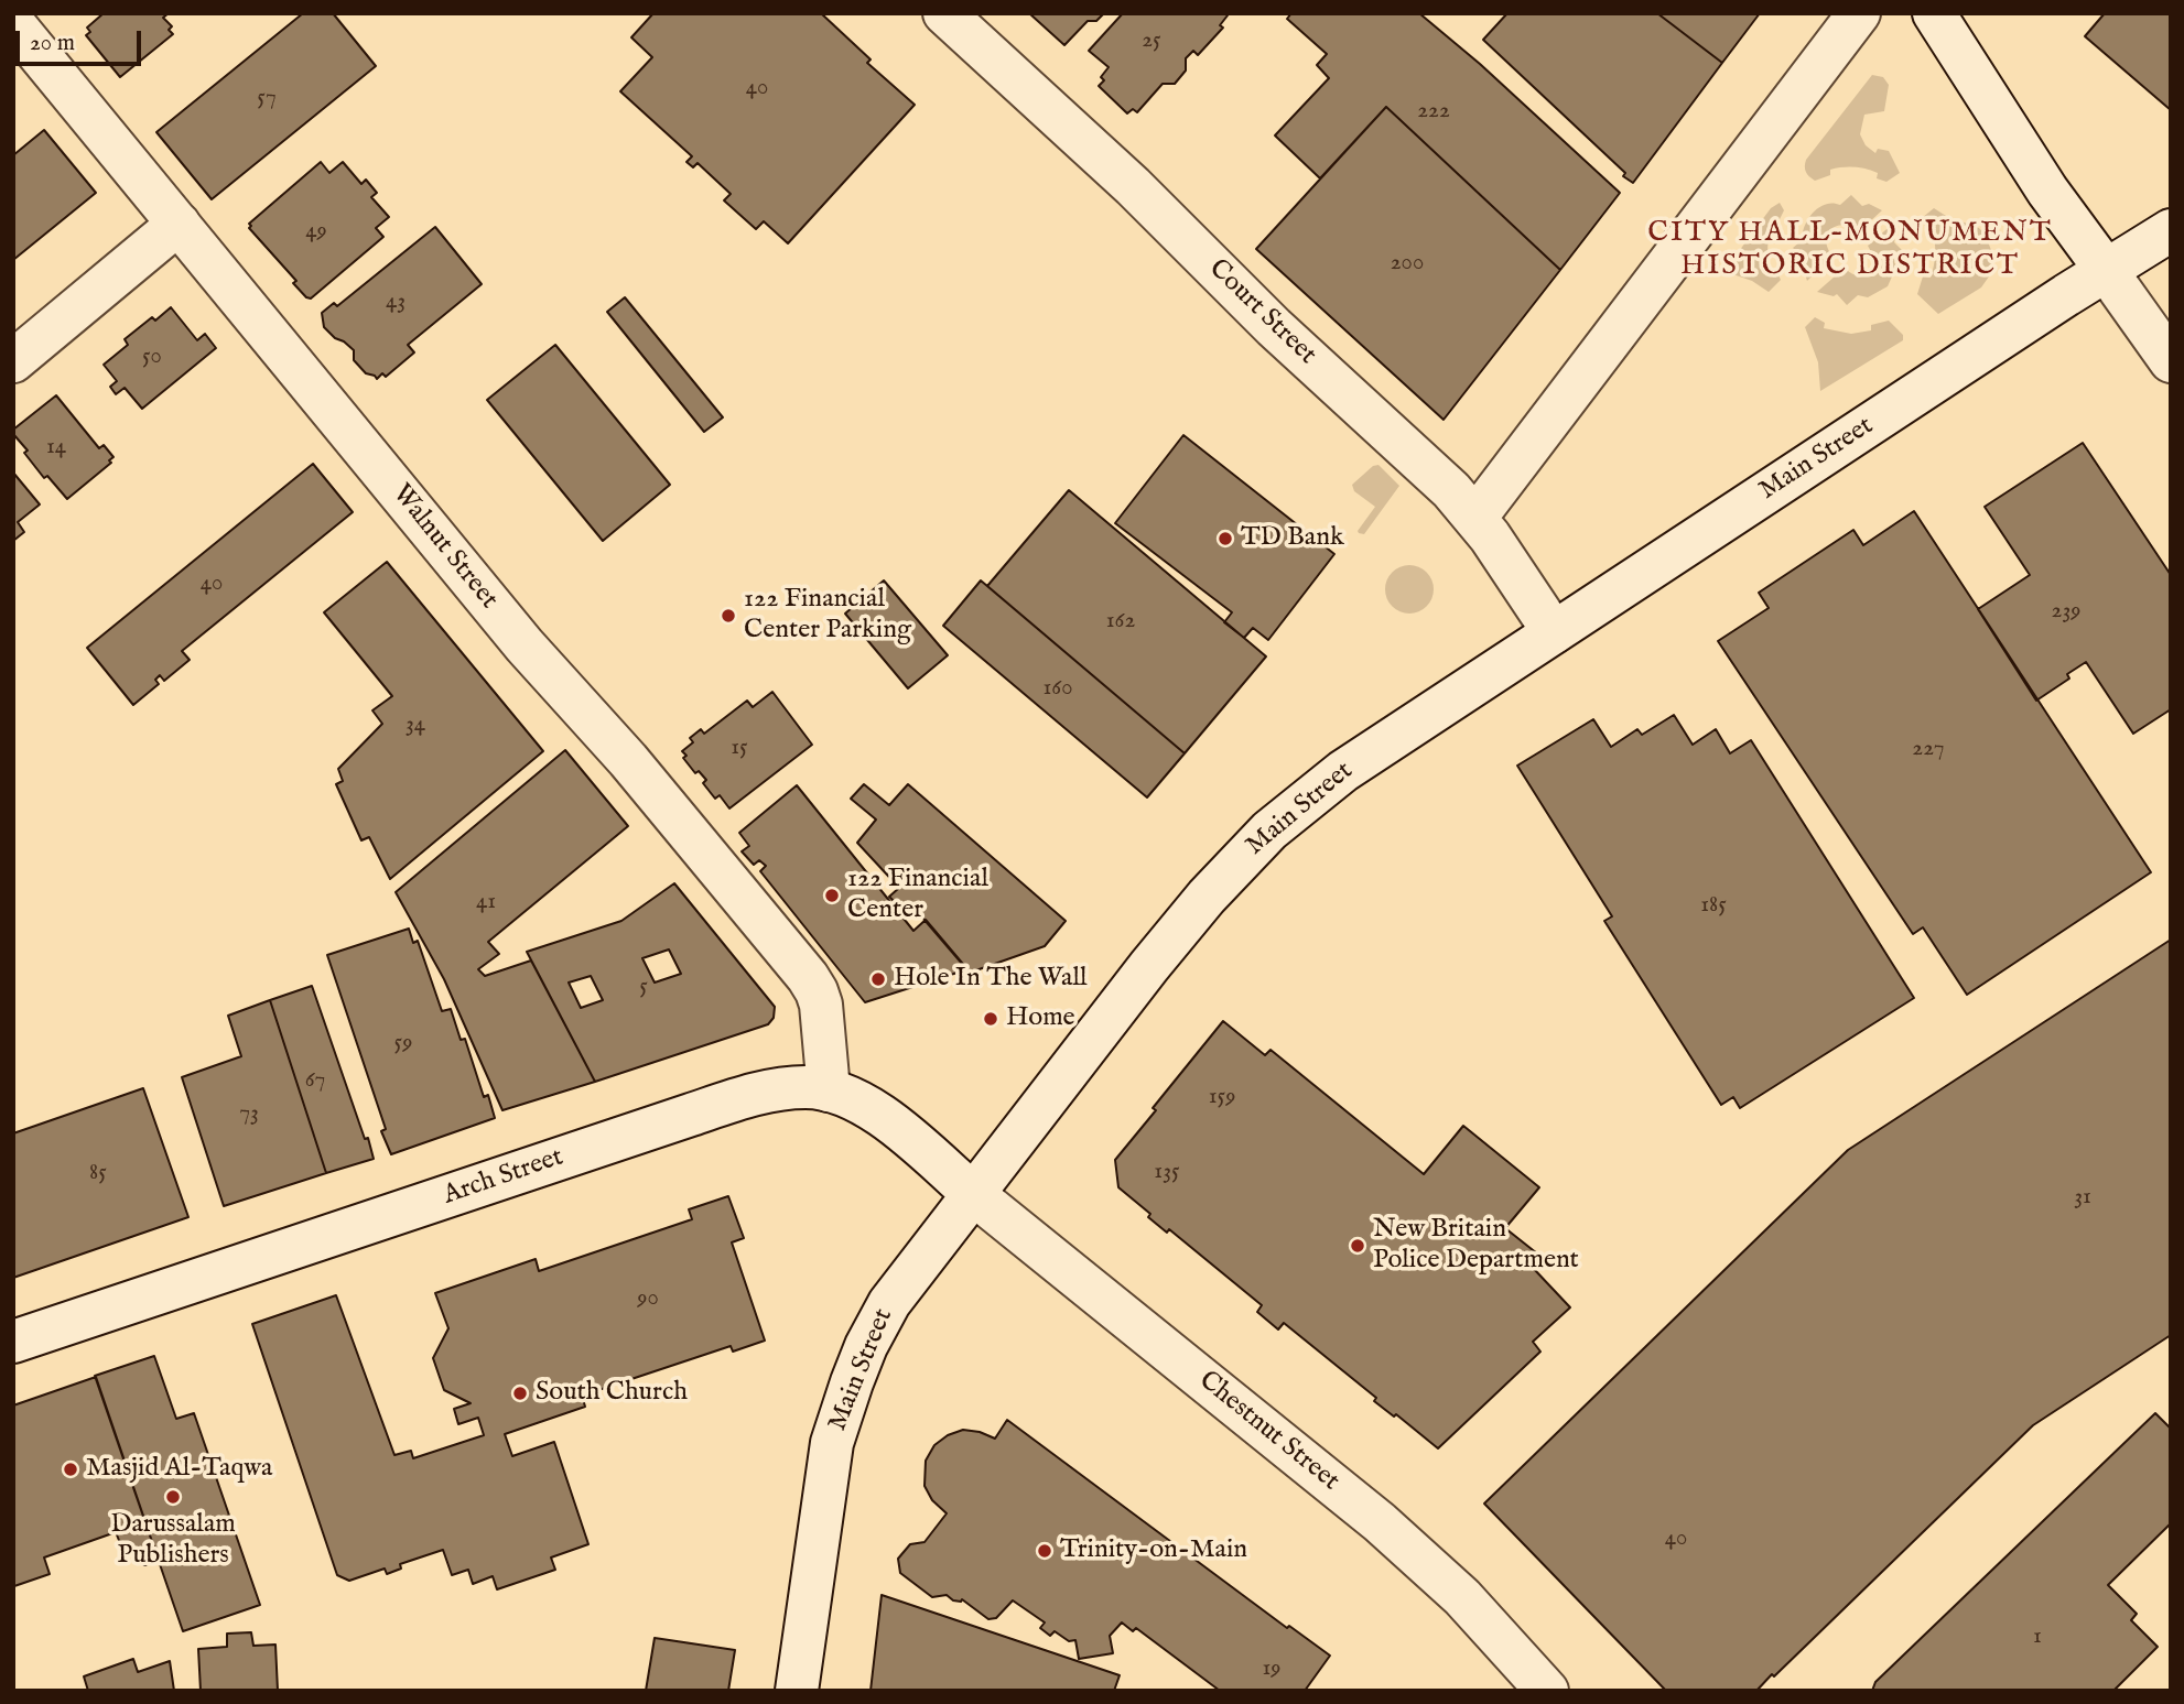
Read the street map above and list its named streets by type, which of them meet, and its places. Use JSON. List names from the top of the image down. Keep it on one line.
{"streets":{"street":["Court Street","Main Street","Walnut Street","Arch Street","Chestnut Street"]},"crossings":[["Court Street","Main Street"],["Main Street","Arch Street"],["Main Street","Chestnut Street"],["Walnut Street","Arch Street"],["Arch Street","Chestnut Street"]],"districts":["CITY HALL–MONUMENT HISTORIC DISTRICT"],"places":["TD Bank","122 Financial Center Parking","122 Financial Center","Hole In The Wall","Home","New Britain Police Department","South Church","Masjid Al-Taqwa","Darussalam Publishers","Trinity-on-Main"],"house_numbers":["25","40","57","222","49","200","43","50","14","40","239","162","160","34","15","227","41","185","5","59","67","159","73","135","85","31","90","40","1","19"],"scale_bar":"20 m"}
